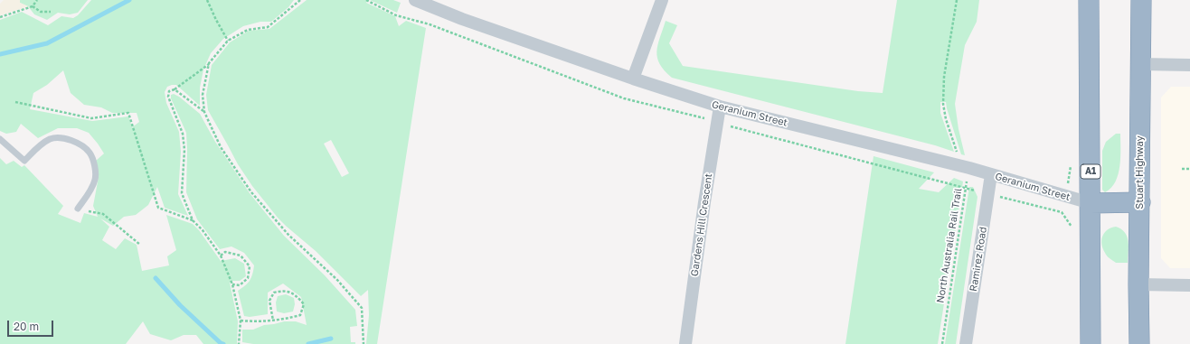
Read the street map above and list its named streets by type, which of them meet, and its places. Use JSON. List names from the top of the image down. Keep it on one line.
{"streets":{"highway":["A1","Stuart Highway"],"street":["Geranium Street","Gardens Hill Crescent","Ramirez Road"],"path":["North Australia Rail Trail"]},"crossings":[["Geranium Street","A1"],["Geranium Street","Gardens Hill Crescent"],["Geranium Street","North Australia Rail Trail"],["Geranium Street","Ramirez Road"]],"scale_bar":"20 m"}
